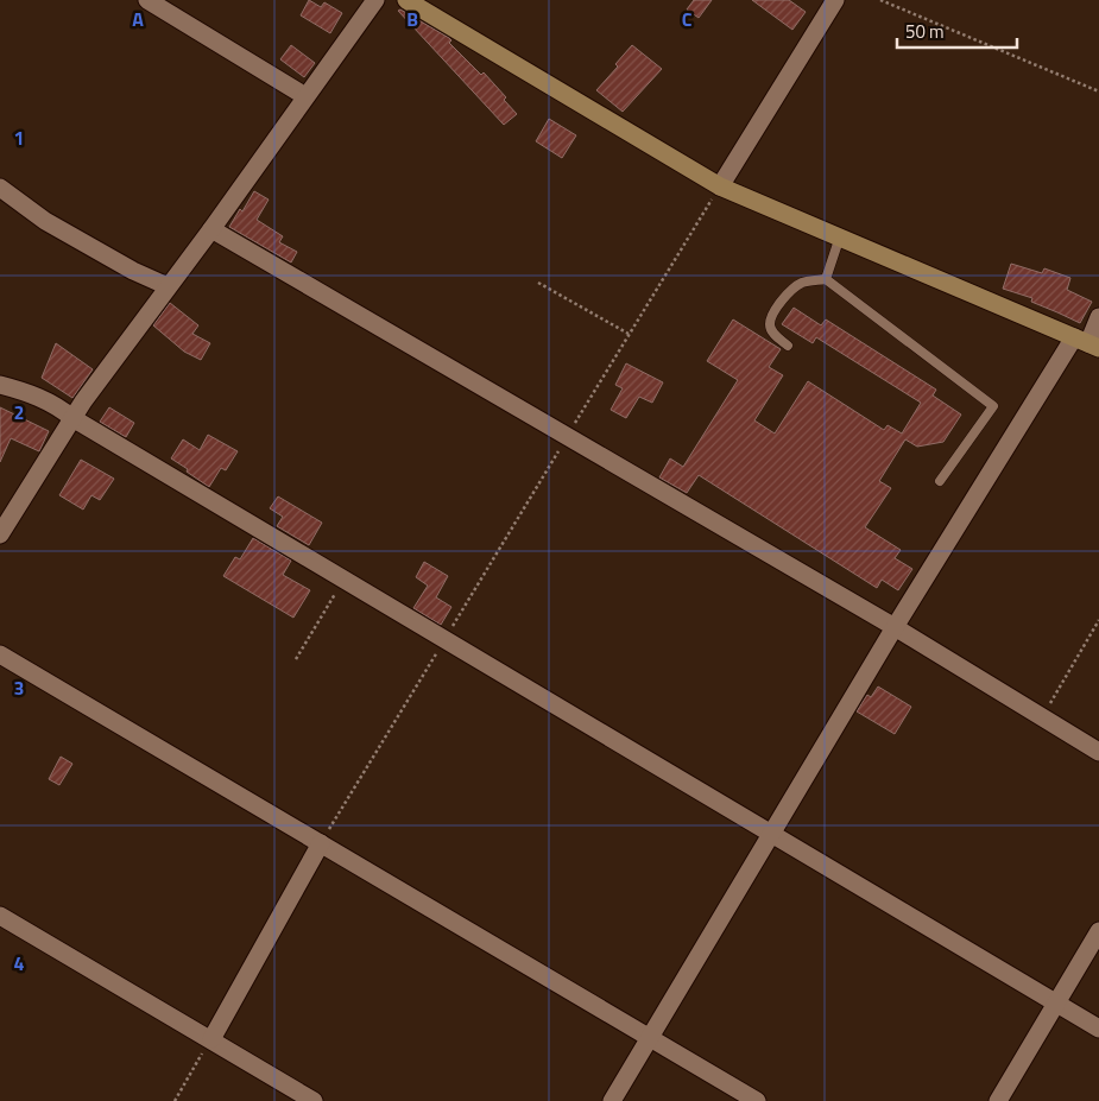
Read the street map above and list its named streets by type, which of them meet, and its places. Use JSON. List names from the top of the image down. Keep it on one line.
{"scale_bar":"50 m","grid":{"columns":["A","B","C"],"rows":["1","2","3","4"]}}
